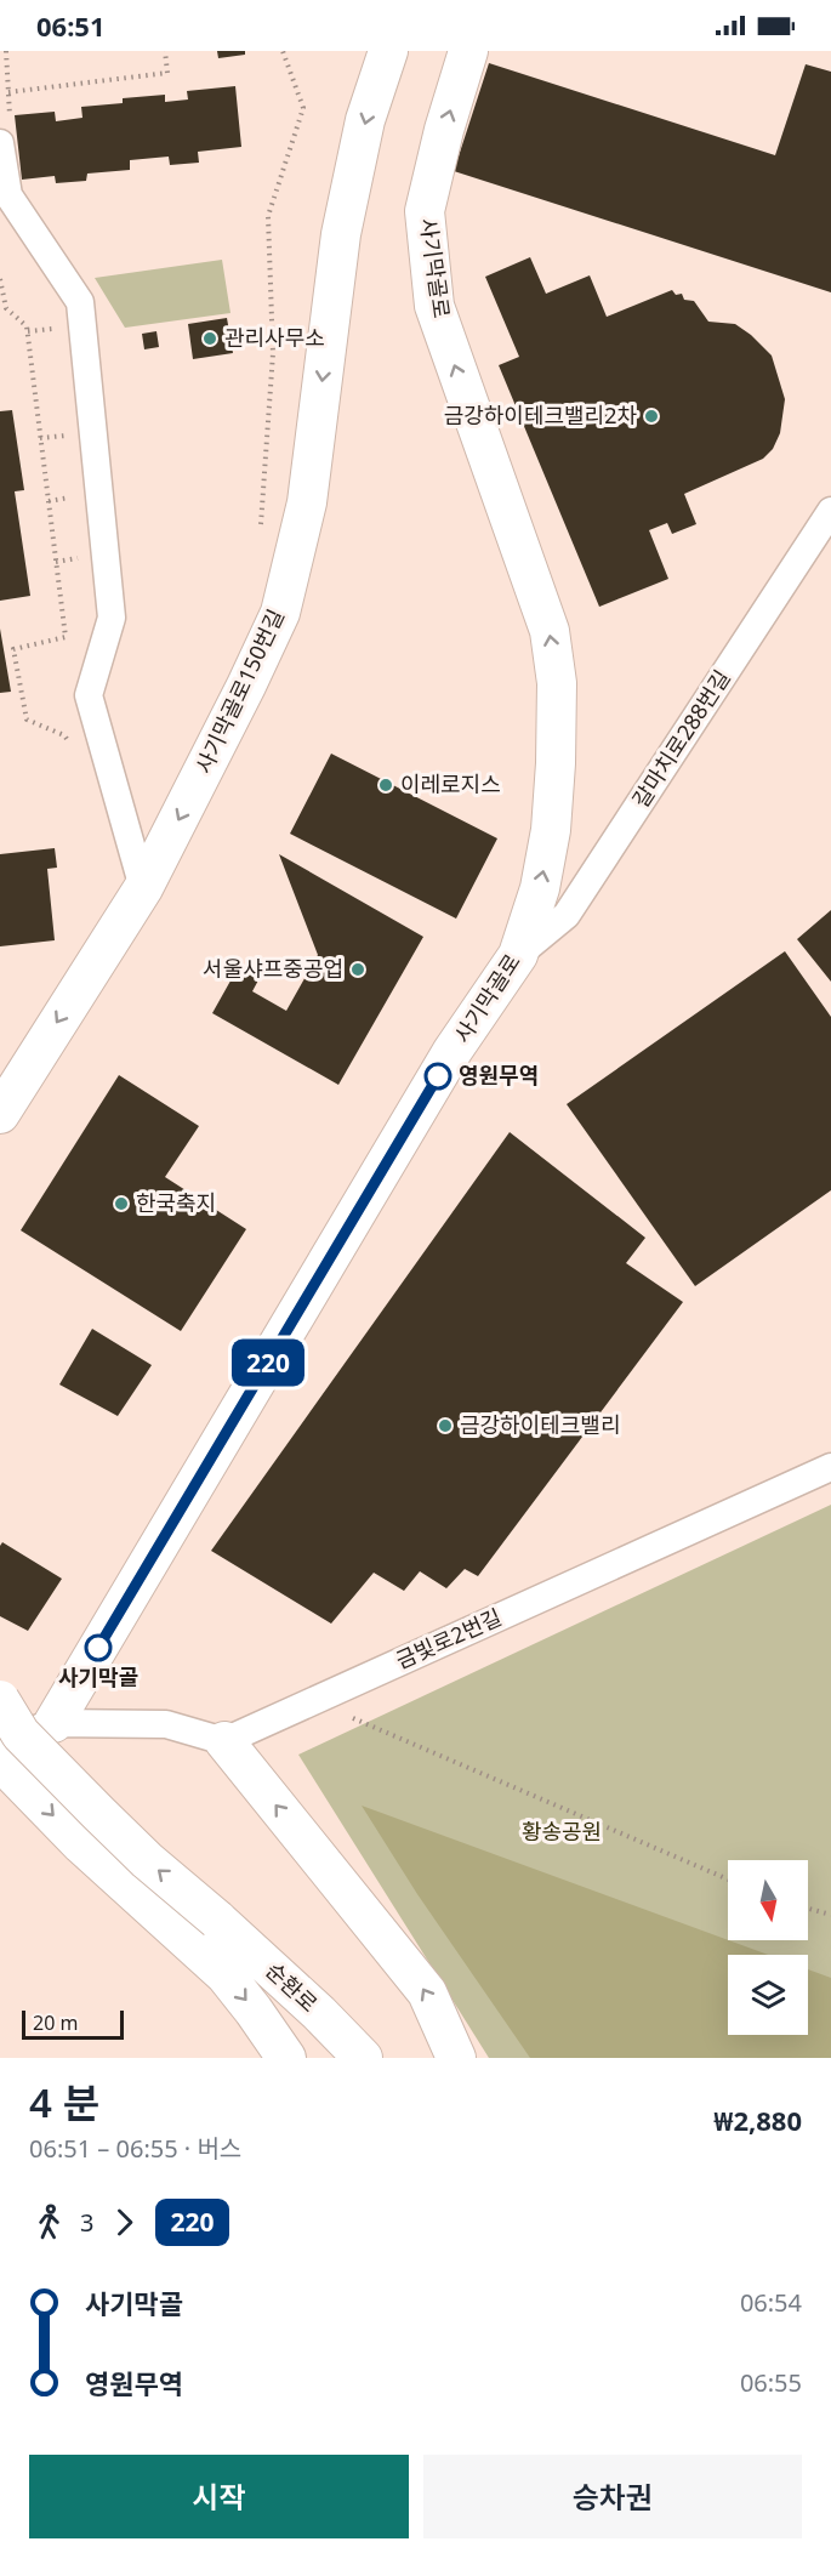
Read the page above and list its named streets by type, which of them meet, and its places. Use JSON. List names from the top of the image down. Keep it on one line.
{"streets":{"street":["사기막골로","사기막골로150번길","갈마치로288번길","금빛로2번길","순환로"]},"crossings":[["사기막골로","갈마치로288번길"]],"one_way":["사기막골로","사기막골로150번길"],"parks":["황송공원"],"places":["관리사무소","금강하이테크밸리2차","이레로지스","서울샤프중공업","영원무역","한국축지","금강하이테크밸리","사기막골"],"lines":["bus line 220"],"scale_bar":"20 m","north":"bottom","page":{"status":"06:51","on_map":"220","scale":"20 m","heading":["4 분","06:51 – 06:55 · 버스","₩2,880"],"legs":["3","220"],"list":[{"name":"사기막골","value":"06:54"},{"name":"영원무역","value":"06:55"}],"buttons":["시작","승차권"]}}
